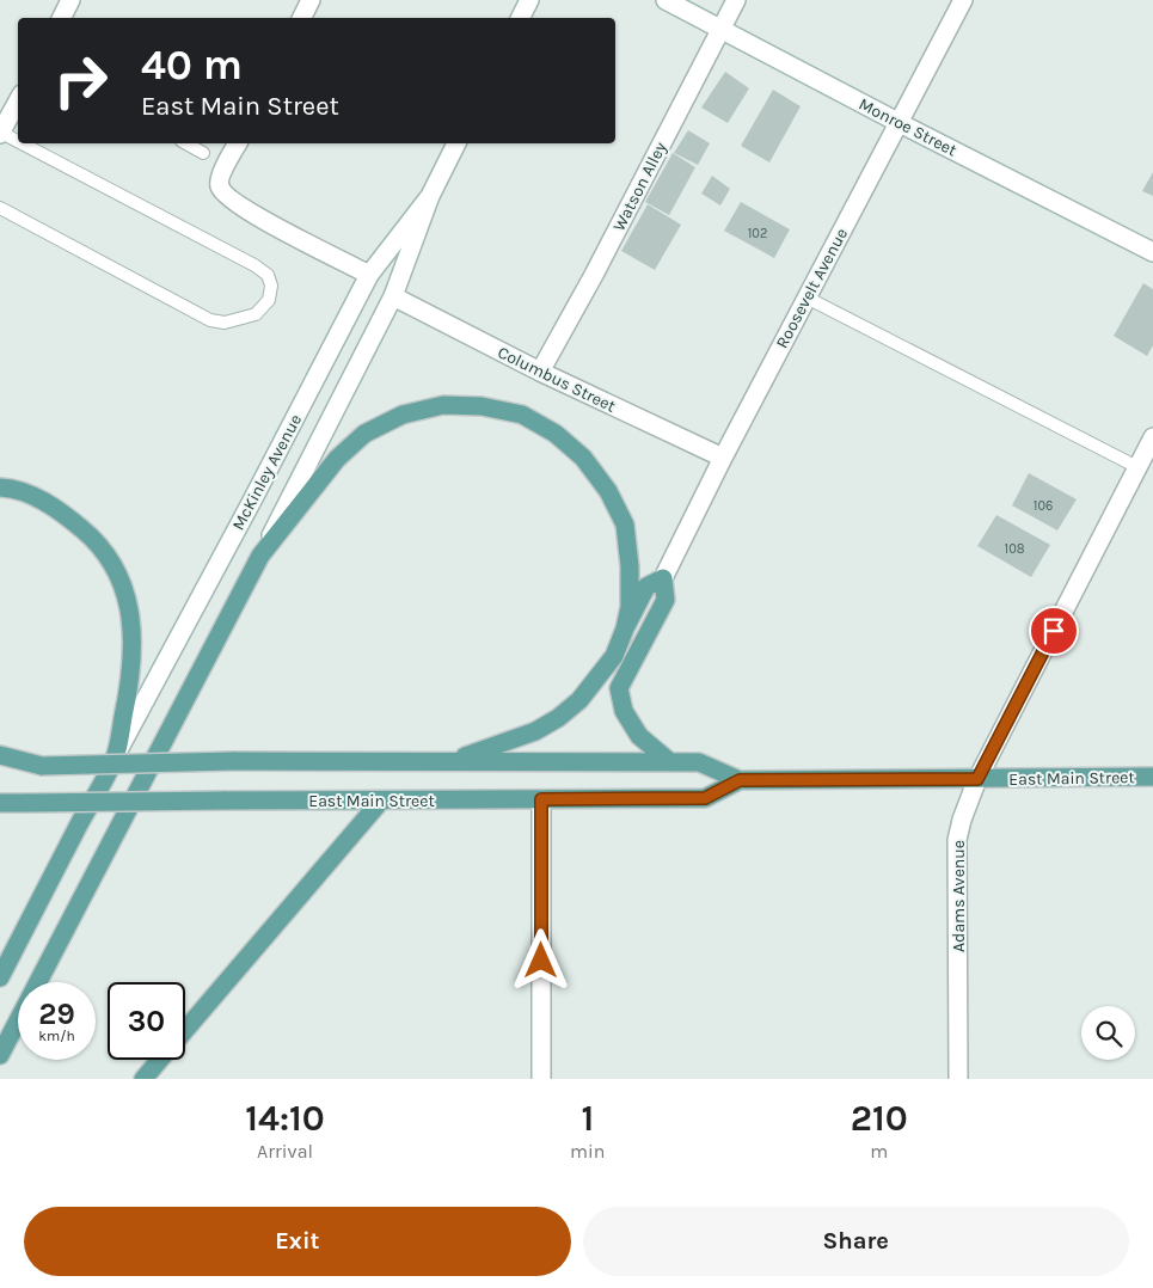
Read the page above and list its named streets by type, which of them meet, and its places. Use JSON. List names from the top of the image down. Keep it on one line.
{"streets":{"main road":["East Main Street"],"street":["Monroe Street","Watson Alley","Roosevelt Avenue","Columbus Street","McKinley Avenue","Adams Avenue"]},"crossings":[["Monroe Street","Watson Alley"],["Monroe Street","Roosevelt Avenue"],["Watson Alley","Columbus Street"],["Roosevelt Avenue","Columbus Street"],["Columbus Street","McKinley Avenue"],["East Main Street","Adams Avenue"]],"house_numbers":["102","106","108"],"page":{"turn":["40 m","East Main Street"],"speed":"29 km/h","limit":"30","eta":["14:10","Arrival","1","min","210","m"],"buttons":["Exit","Share"]}}
